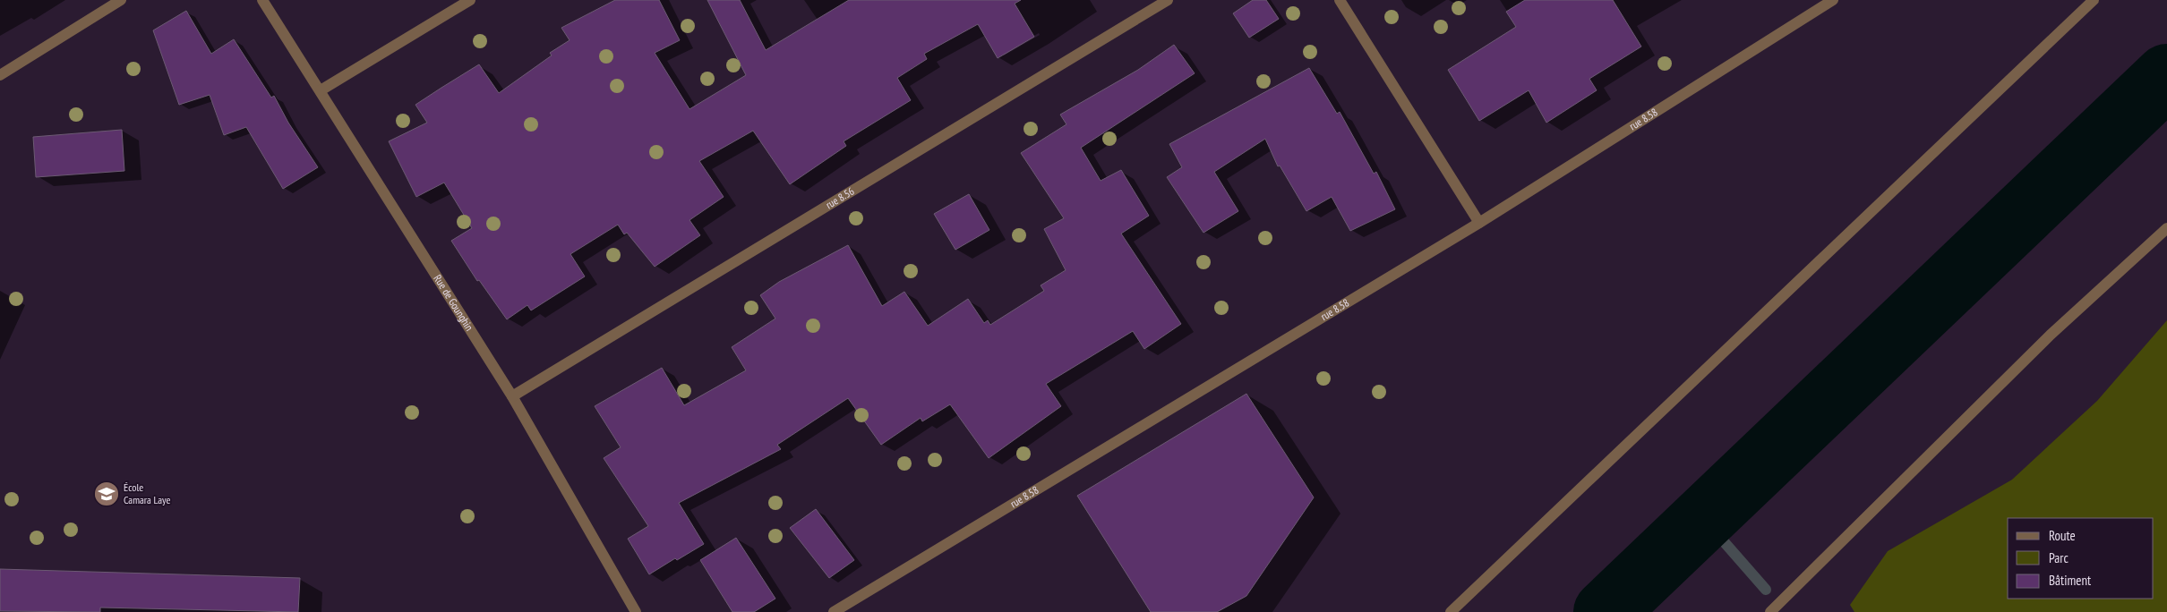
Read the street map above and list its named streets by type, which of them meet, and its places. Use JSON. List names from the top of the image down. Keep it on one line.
{"streets":{"street":["rue 8.58","rue 8.56","Rue de Gounghin"]},"crossings":[["rue 8.56","Rue de Gounghin"]],"places":{"school or university":["École Camara Laye"]},"legend":["Route","Parc","Bâtiment"]}
